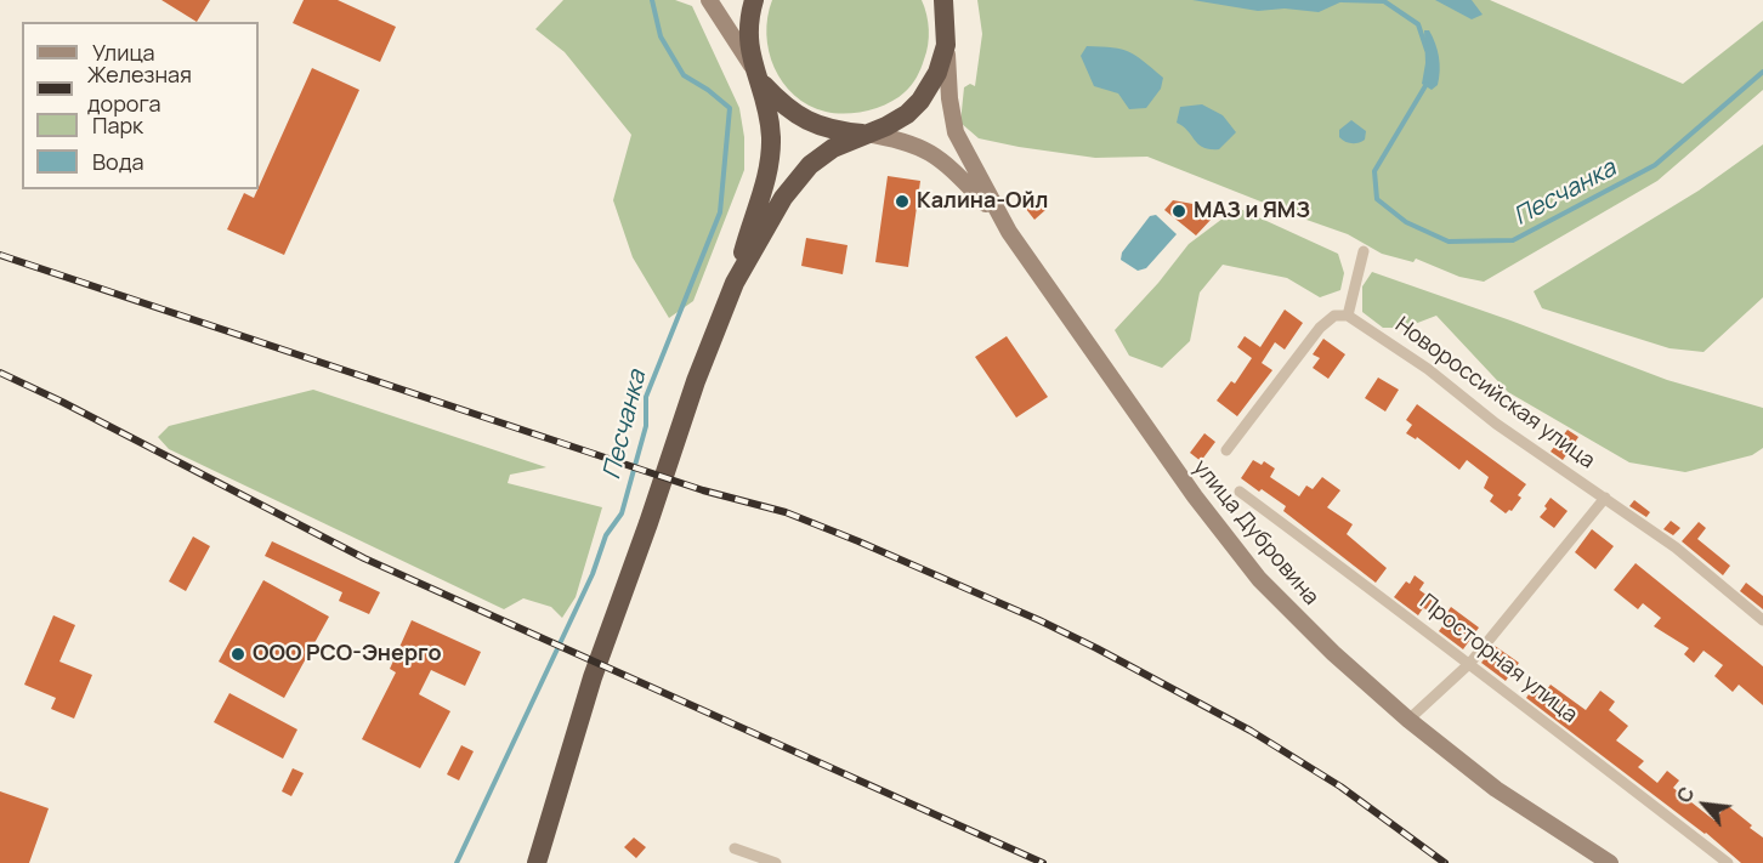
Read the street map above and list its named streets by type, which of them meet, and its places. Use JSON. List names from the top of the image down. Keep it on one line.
{"streets":{"main road":["улица Дубровина"],"street":["Новороссийская улица","Просторная улица"]},"water":["Песчанка"],"places":["Калина-Ойл","МАЗ и ЯМЗ","ООО РСО-Энерго"],"legend":["Улица","Железная дорога","Парк","Вода"],"north":"top left"}
